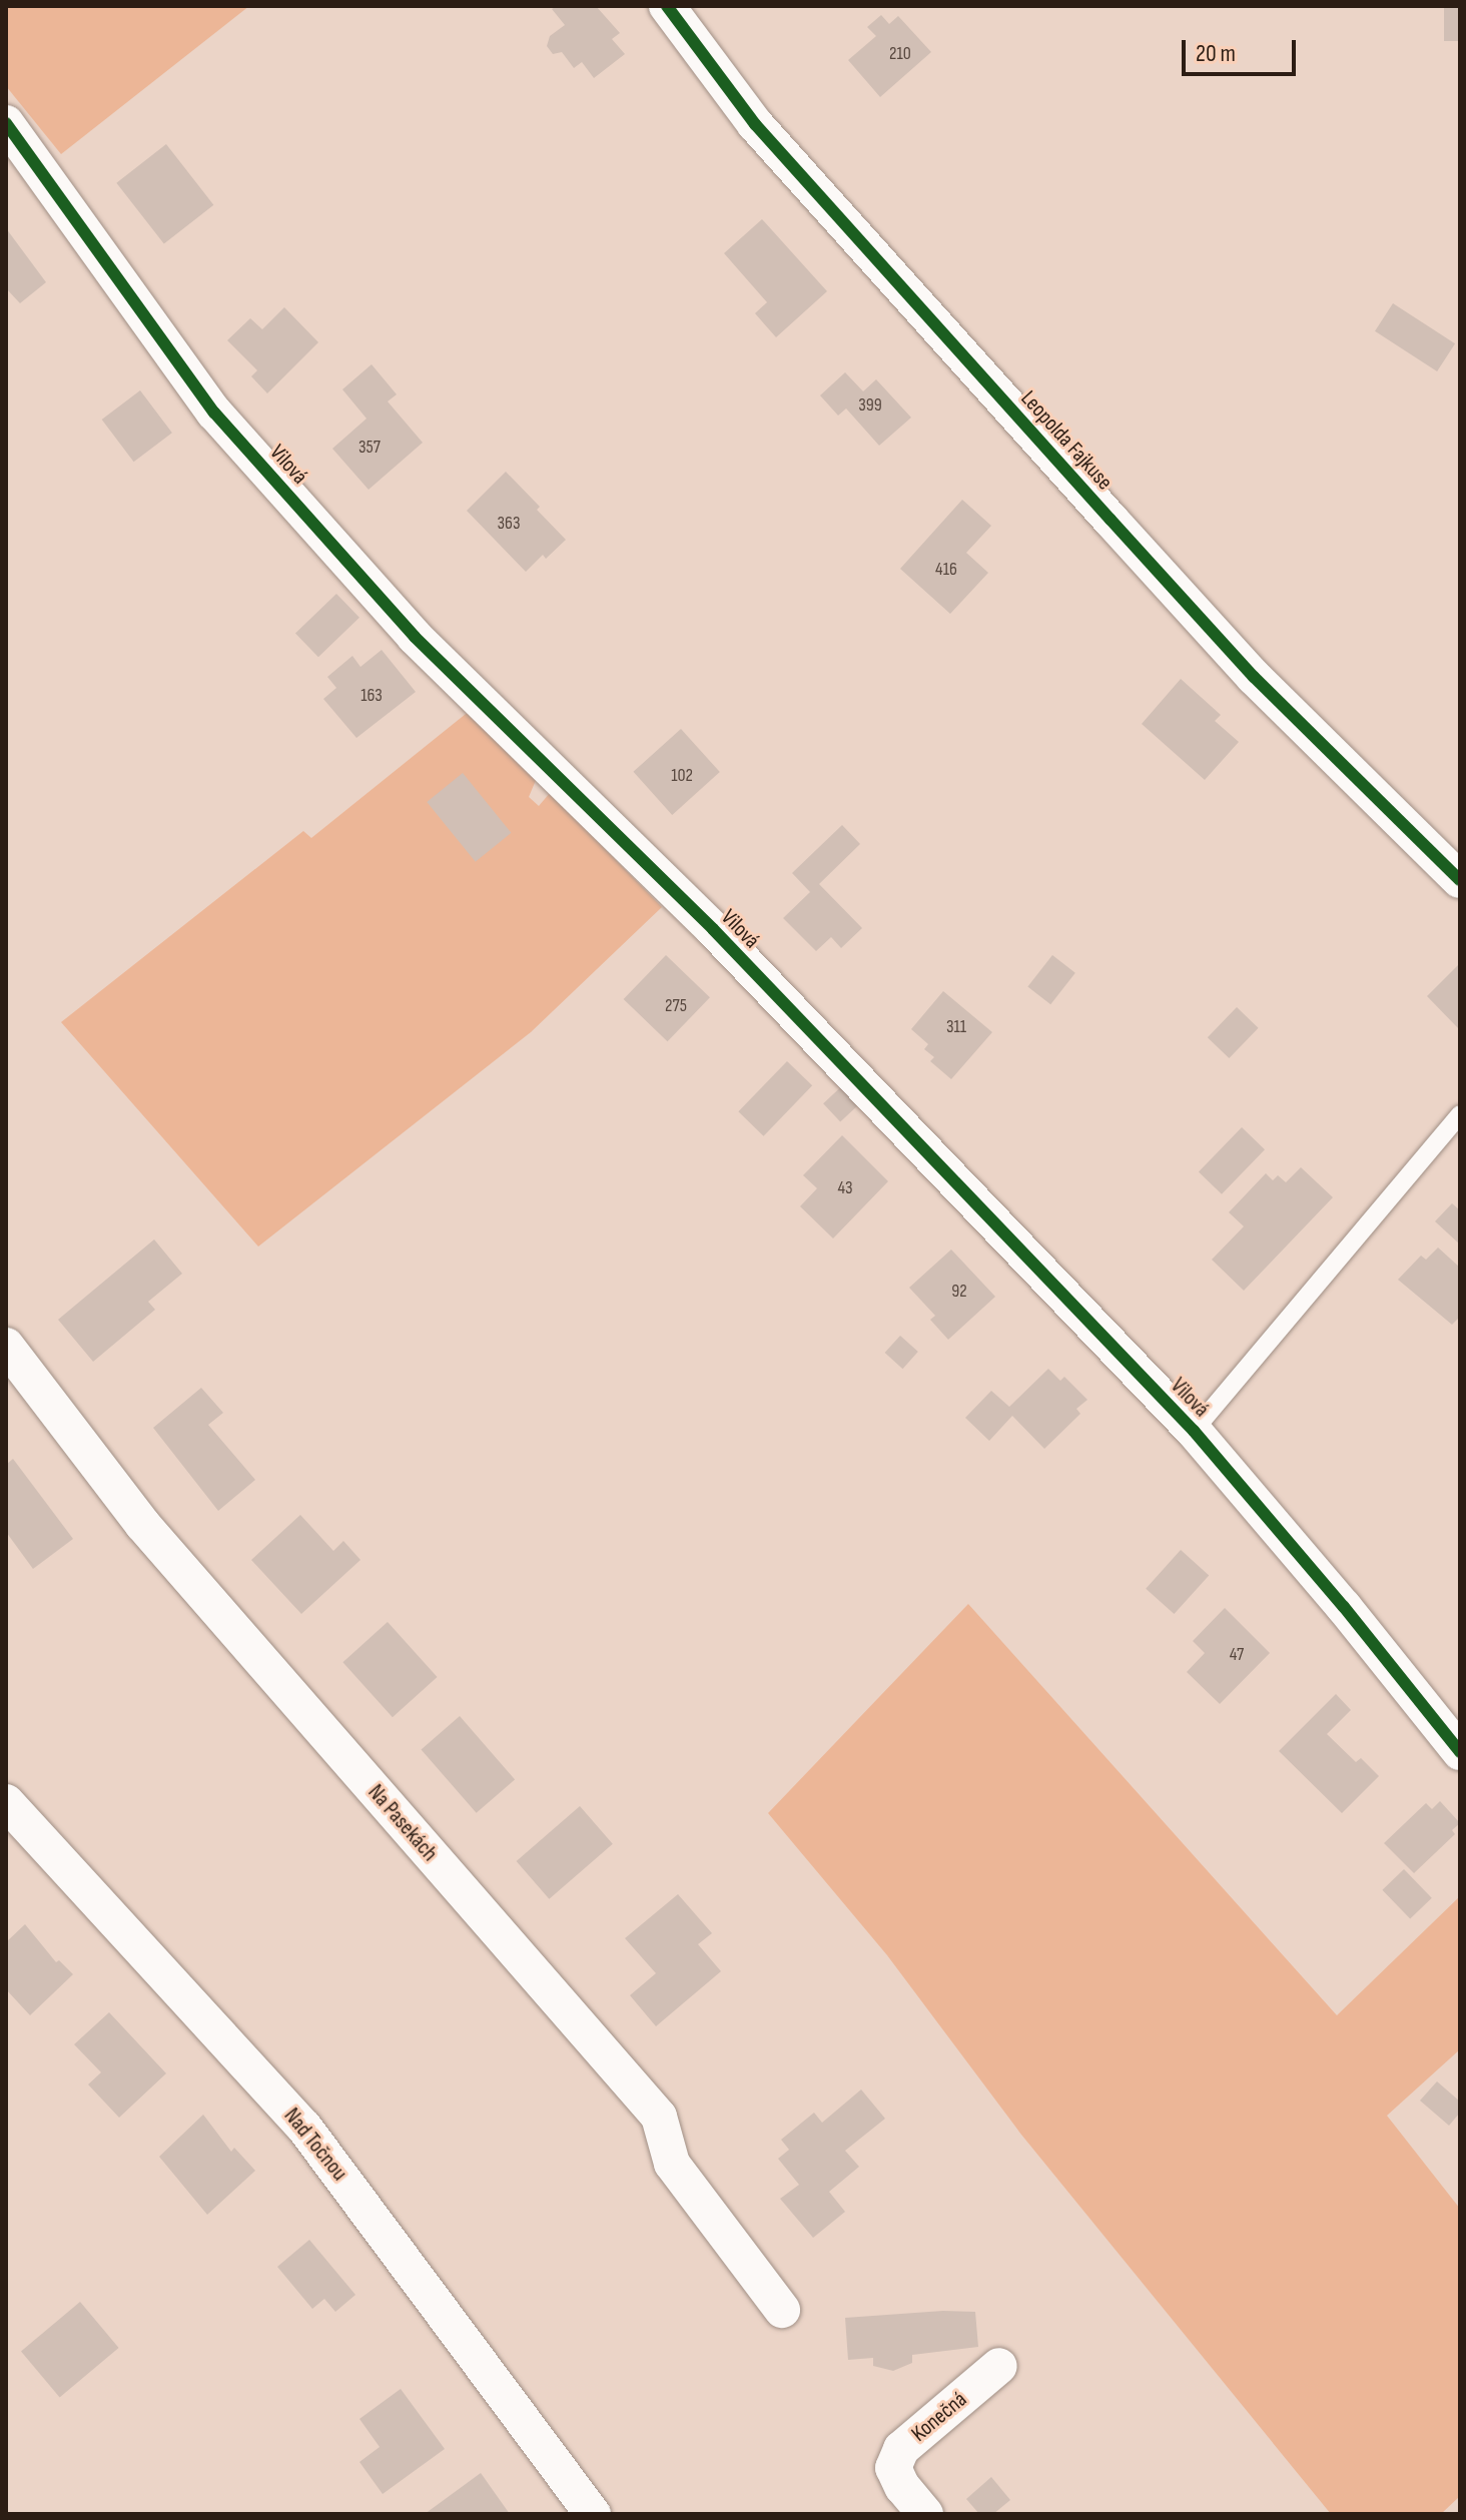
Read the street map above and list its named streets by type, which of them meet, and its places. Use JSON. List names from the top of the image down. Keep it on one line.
{"streets":{"street":["Leopolda Fajkuse","Vilová","Na Pasekách","Nad Točnou","Konečná"]},"house_numbers":["210","399","357","363","416","163","102","275","311","43","92","47"],"scale_bar":"20 m"}
